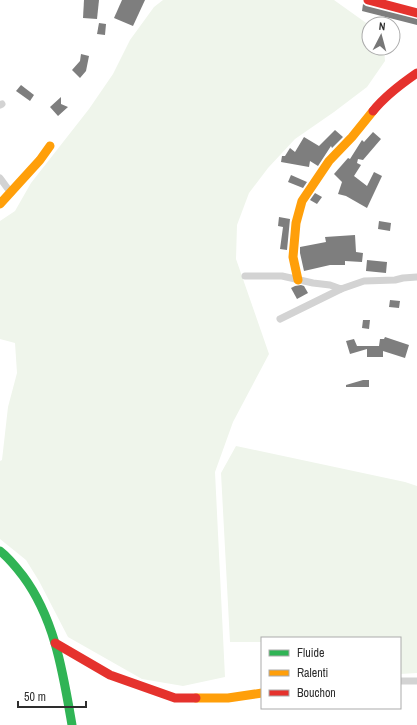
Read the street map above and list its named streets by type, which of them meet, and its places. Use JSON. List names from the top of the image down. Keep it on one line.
{"legend":["Fluide","Ralenti","Bouchon"],"scale_bar":"50 m","north":"top"}
